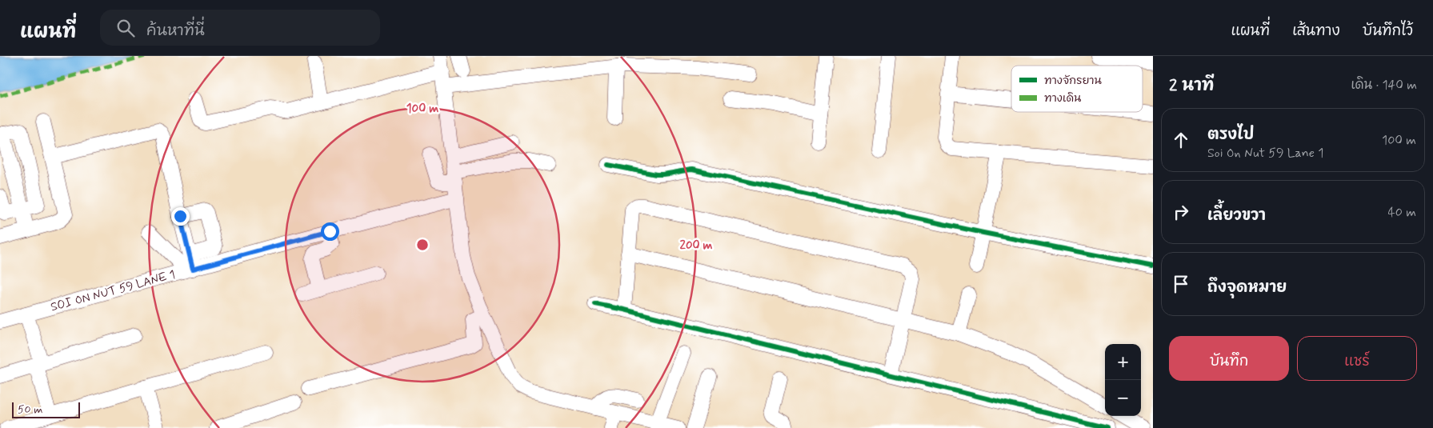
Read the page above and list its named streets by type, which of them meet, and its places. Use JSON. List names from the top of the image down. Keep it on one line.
{"streets":{"street":["SOI ON NUT 59 LANE 1"]},"legend":["ทางจักรยาน","ทางเดิน"],"scale_bar":"50 m","page":{"header":"แผนที่","search":"ค้นหาที่นี่","nav":["แผนที่","เส้นทาง","บันทึกไว้"],"heading":["2 นาที","เดิน · 140 m"],"list":[["ตรงไป","Soi On Nut 59 Lane 1","100 m"],["เลี้ยวขวา","40 m"],"ถึงจุดหมาย"],"buttons":["บันทึก","แชร์"],"map_buttons":["+","−"],"scale":"50 m"},"rings":["100 m","200 m"]}
